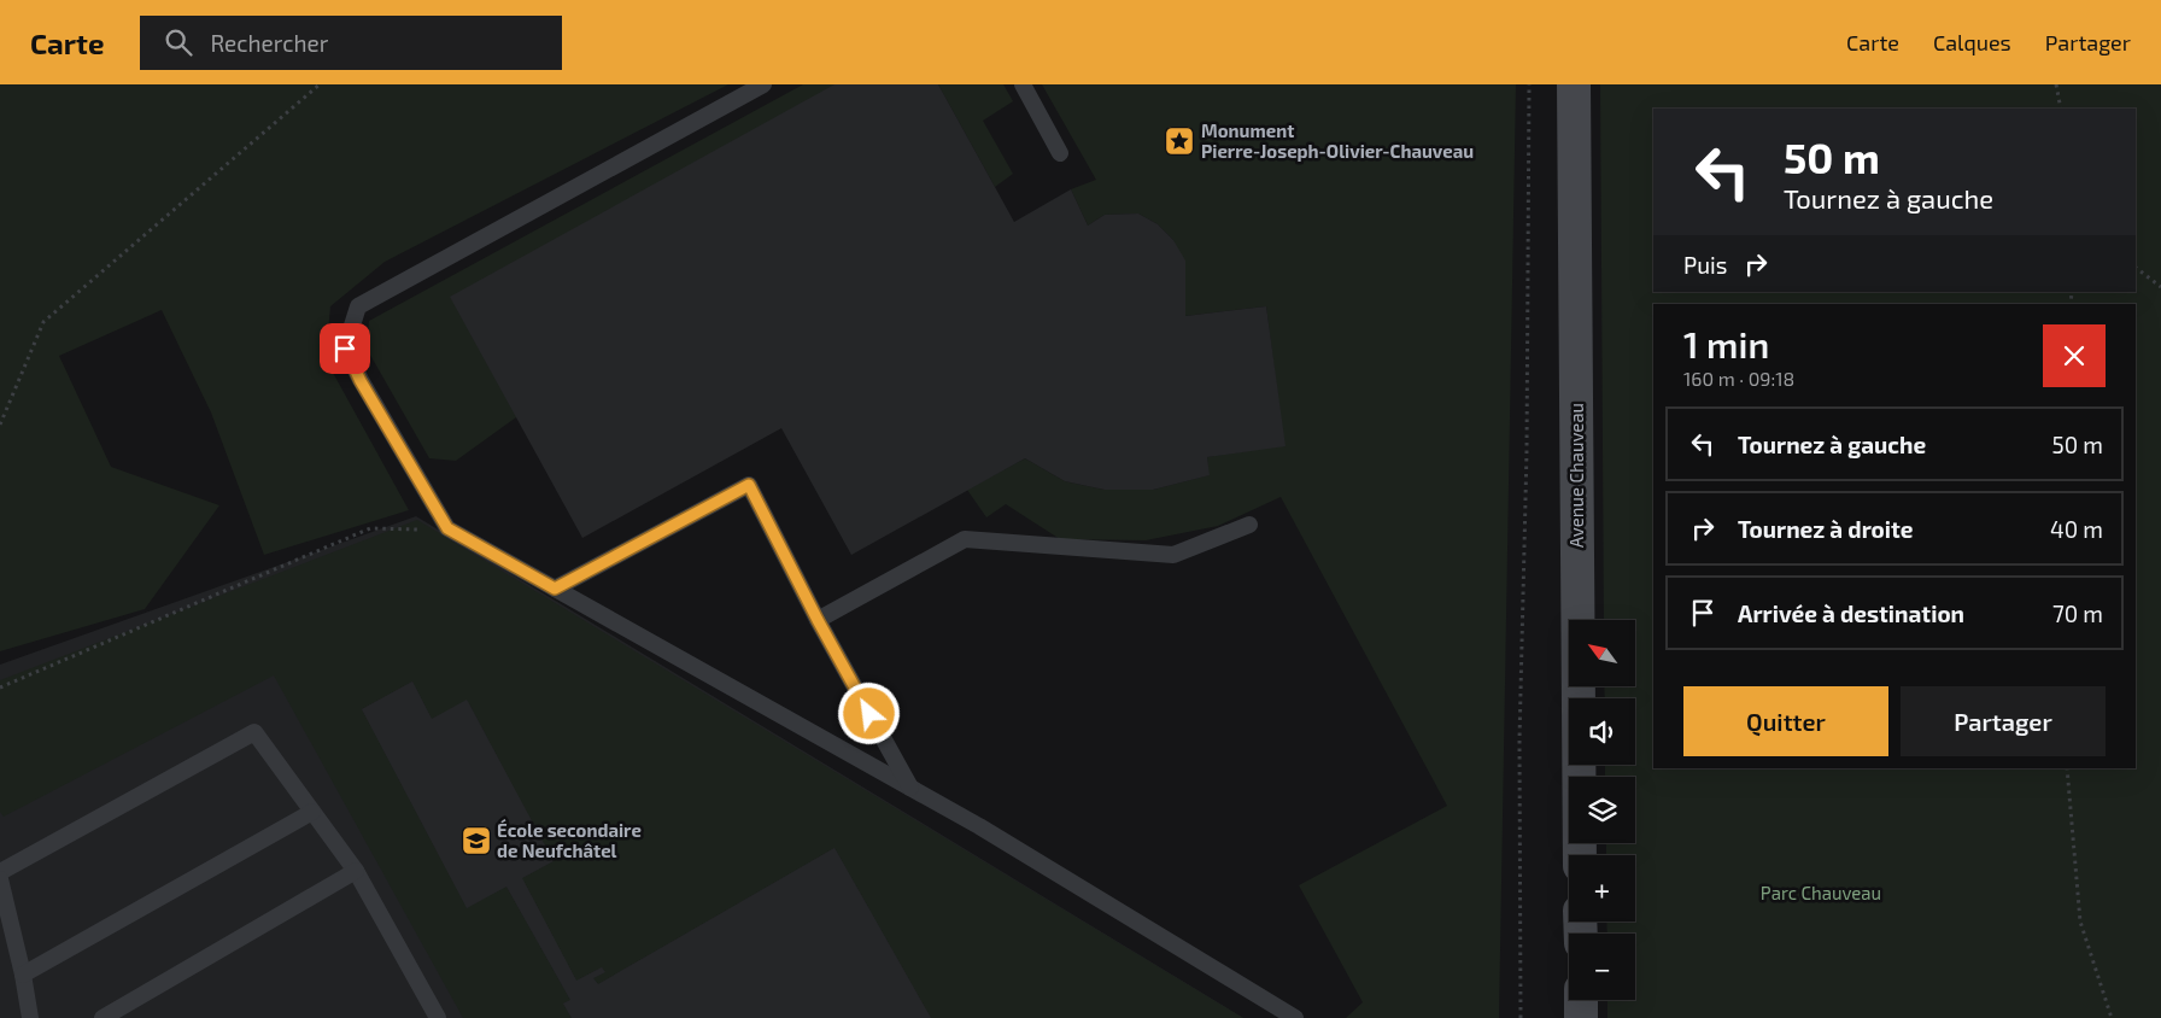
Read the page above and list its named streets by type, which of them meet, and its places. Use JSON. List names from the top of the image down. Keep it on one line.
{"streets":{"main road":["Avenue Chauveau"]},"parks":["Parc Chauveau"],"places":{"place":["Monument Pierre-Joseph-Olivier-Chauveau"],"school or university":["École secondaire de Neufchâtel"]},"north":"top left","page":{"header":"Carte","search":"Rechercher","nav":["Carte","Calques","Partager"],"turn":["50 m","Tournez à gauche"],"then":"Puis","heading":["1 min","160 m · 09:18"],"list":[{"name":"Tournez à gauche","value":"50 m"},{"name":"Tournez à droite","value":"40 m"},{"name":"Arrivée à destination","value":"70 m"}],"map_buttons":["+","−"],"buttons":["Quitter","Partager"]}}
